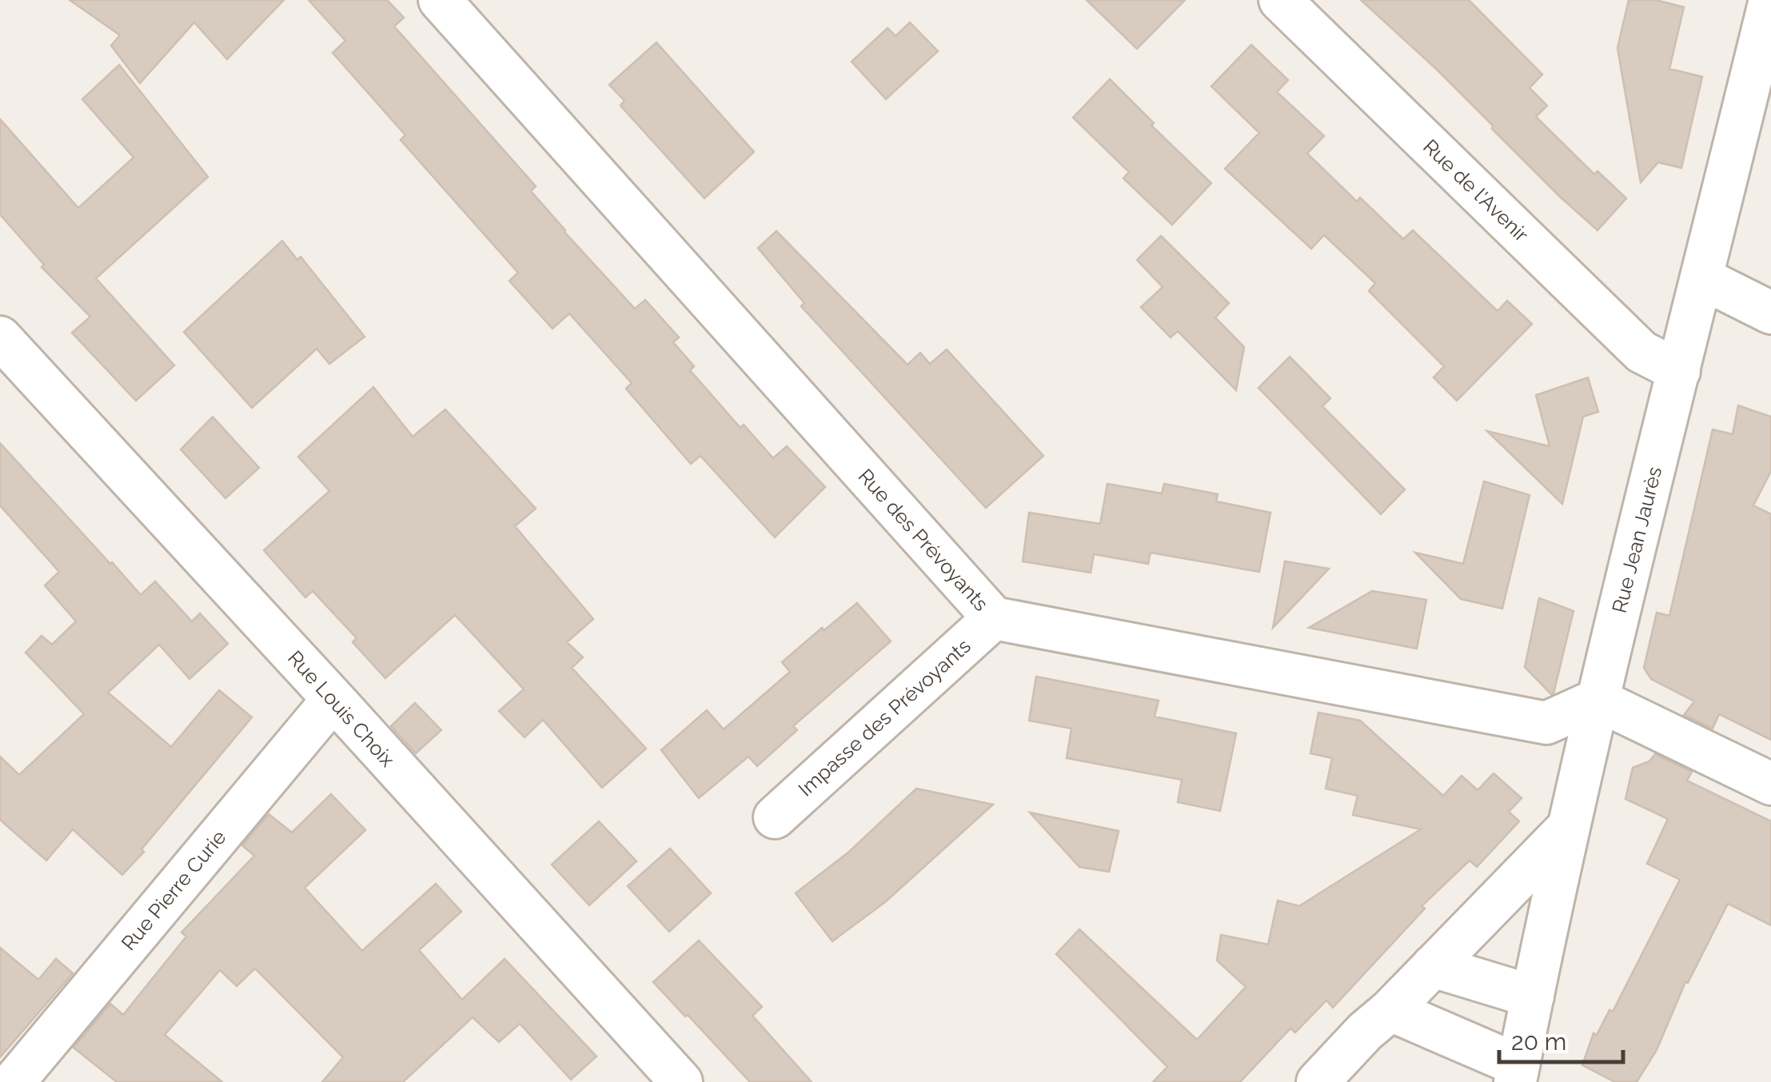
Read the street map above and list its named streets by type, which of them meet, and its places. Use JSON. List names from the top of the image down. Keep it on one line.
{"streets":{"street":["Rue de l'Avenir","Rue des Prévoyants","Rue Jean Jaurès","Rue Louis Choix","Impasse des Prévoyants","Rue Pierre Curie"]},"crossings":[["Rue de l'Avenir","Rue Jean Jaurès"],["Rue des Prévoyants","Rue Jean Jaurès"],["Rue des Prévoyants","Impasse des Prévoyants"],["Rue Louis Choix","Rue Pierre Curie"]],"scale_bar":"20 m"}
